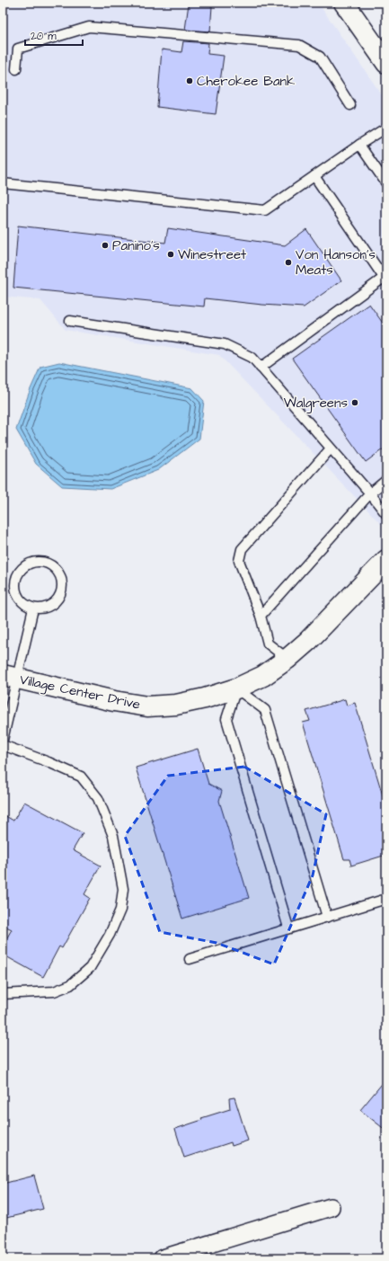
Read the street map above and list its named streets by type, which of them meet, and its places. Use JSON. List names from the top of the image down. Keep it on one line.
{"streets":{"street":["Village Center Drive"]},"places":["Cherokee Bank","Panino's","Winestreet","Von Hanson's Meats","Walgreens"],"scale_bar":"20 m"}
